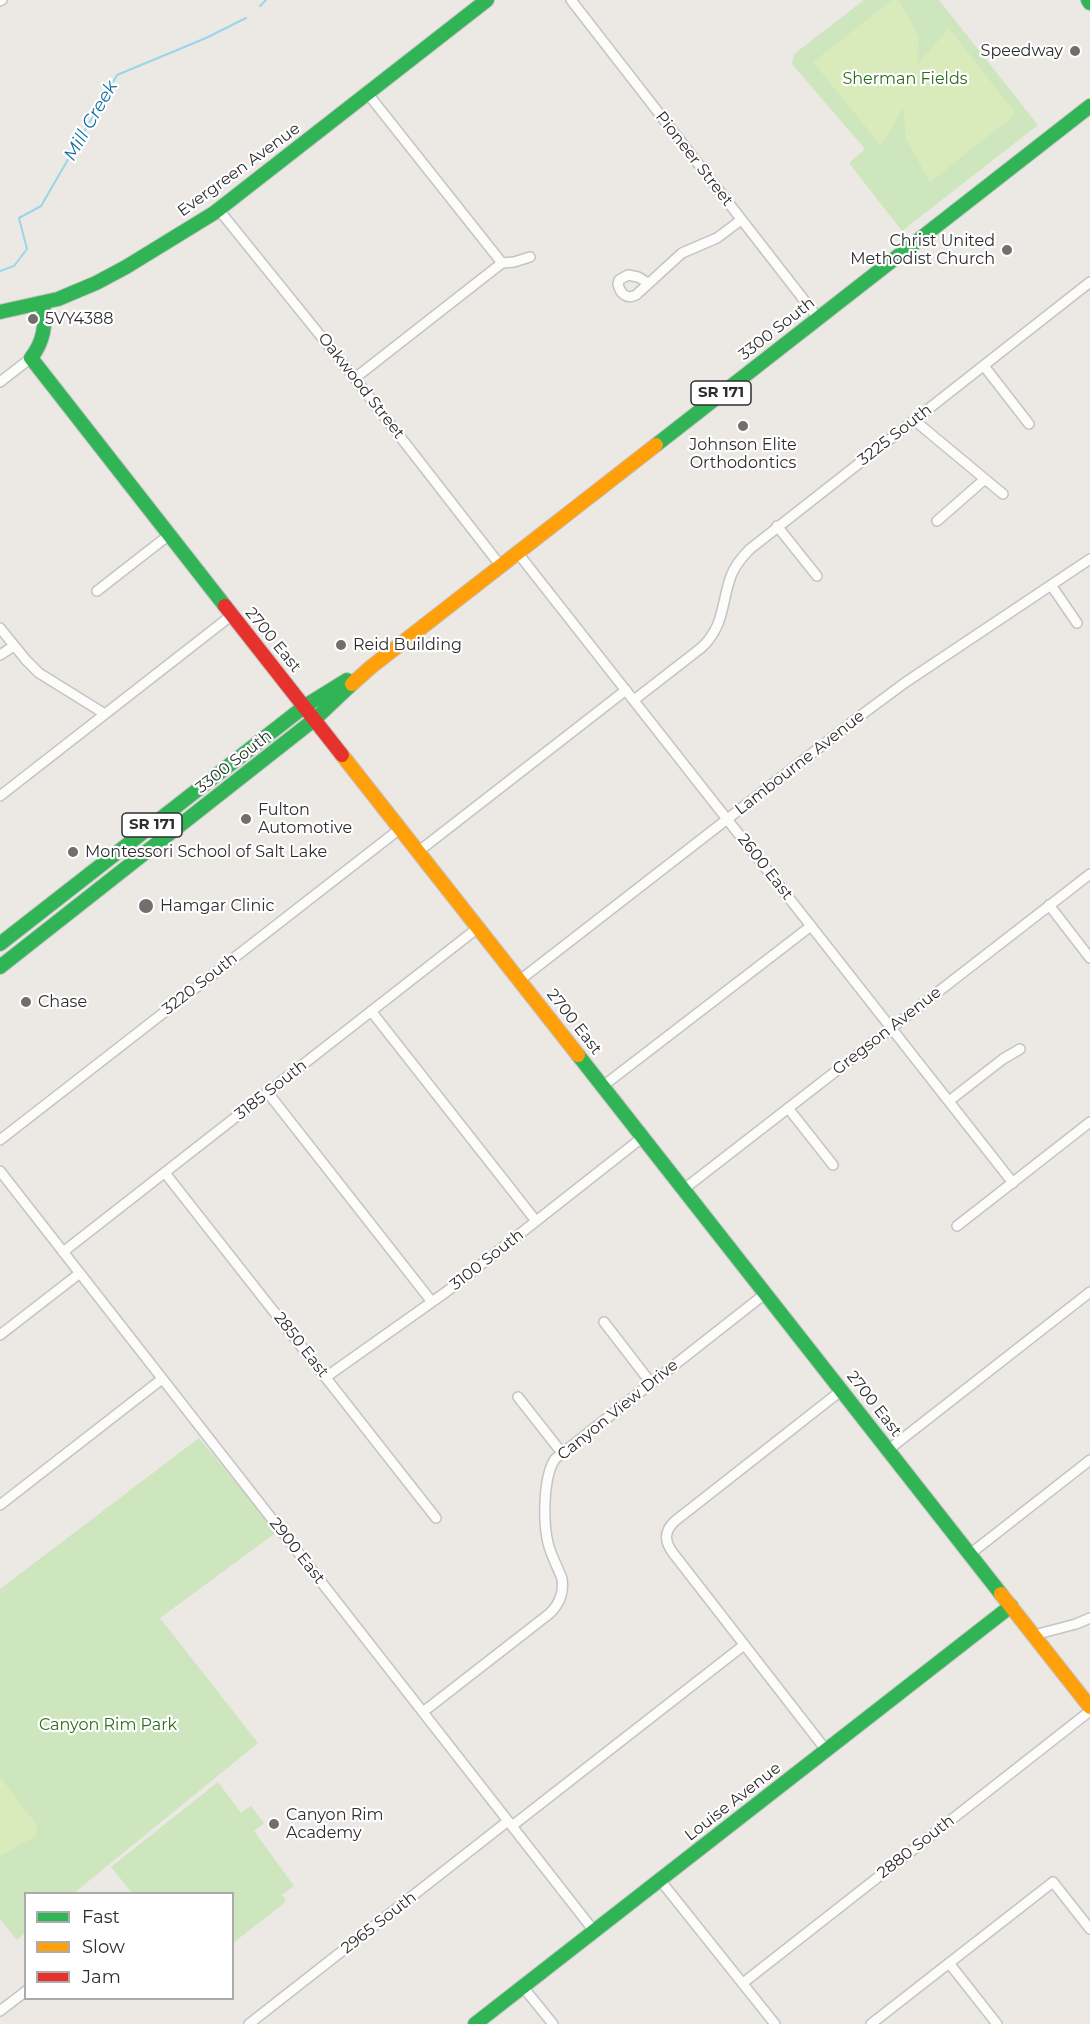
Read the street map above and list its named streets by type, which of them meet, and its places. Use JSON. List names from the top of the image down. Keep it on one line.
{"streets":{"street":["Pioneer Street","Evergreen Avenue","3300 South","Oakwood Street","SR 171","3225 South","2700 East","Lambourne Avenue","2600 East","3220 South","Gregson Avenue","3185 South","3100 South","2850 East","Canyon View Drive","2900 East","Louise Avenue","2880 South","2965 South"]},"crossings":[["Pioneer Street","3300 South"],["Evergreen Avenue","Oakwood Street"],["3300 South","Oakwood Street"],["3300 South","2700 East"],["3300 South","2600 East"],["3225 South","2600 East"],["2700 East","Lambourne Avenue"],["2700 East","3220 South"],["2700 East","Gregson Avenue"],["2700 East","3185 South"],["2700 East","3100 South"],["2700 East","Canyon View Drive"],["2700 East","Louise Avenue"],["2700 East","2880 South"],["Lambourne Avenue","2600 East"],["2600 East","Gregson Avenue"],["3185 South","2850 East"],["3185 South","2900 East"],["3100 South","2850 East"],["Canyon View Drive","2900 East"],["2900 East","Louise Avenue"],["2900 East","2965 South"]],"water":["Mill Creek"],"parks":["Sherman Fields","Canyon Rim Park"],"places":["Speedway","Christ United Methodist Church","5VY4388","Johnson Elite Orthodontics","Reid Building","Fulton Automotive","Montessori School of Salt Lake","Hamgar Clinic","Chase","Canyon Rim Academy"],"legend":["Fast","Slow","Jam"]}
